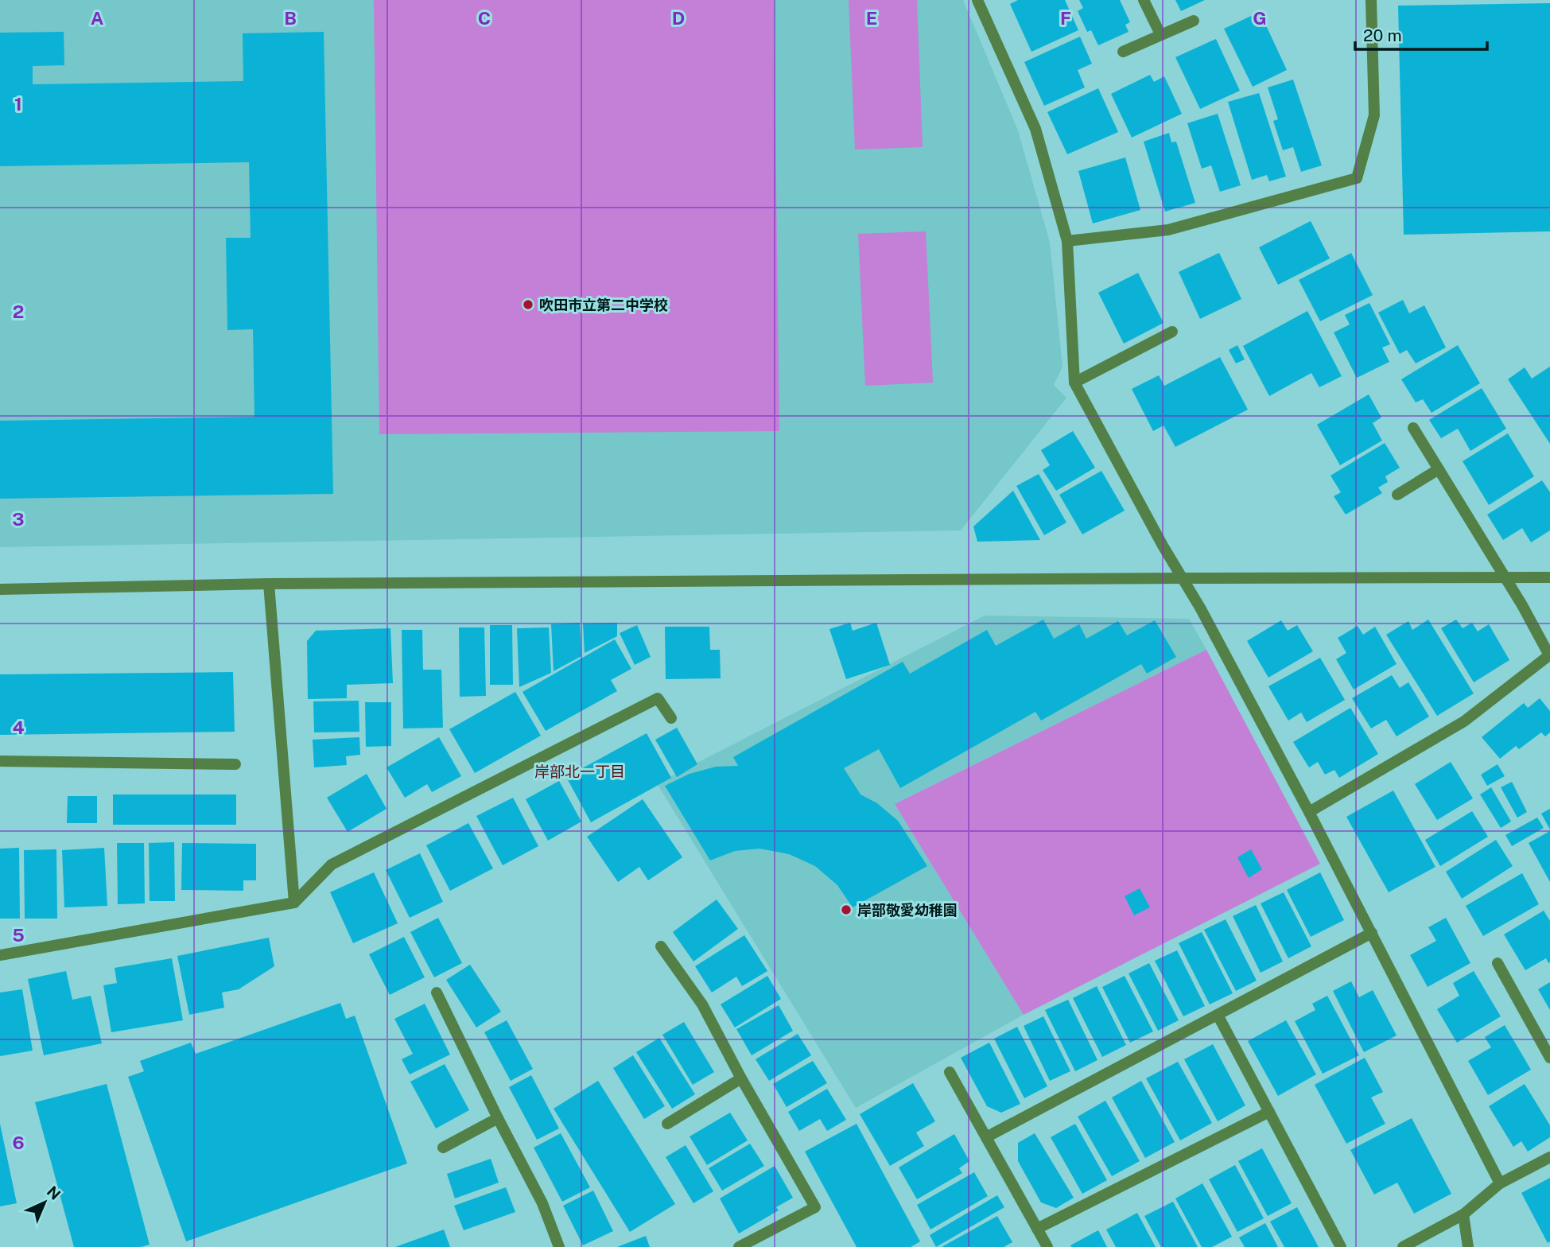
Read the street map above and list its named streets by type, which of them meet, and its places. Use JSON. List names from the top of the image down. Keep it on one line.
{"districts":["岸部北一丁目"],"places":["吹田市立第二中学校","岸部敬愛幼稚園"],"scale_bar":"20 m","north":"top right","grid":{"columns":["A","B","C","D","E","F","G"],"rows":["1","2","3","4","5","6"]}}
